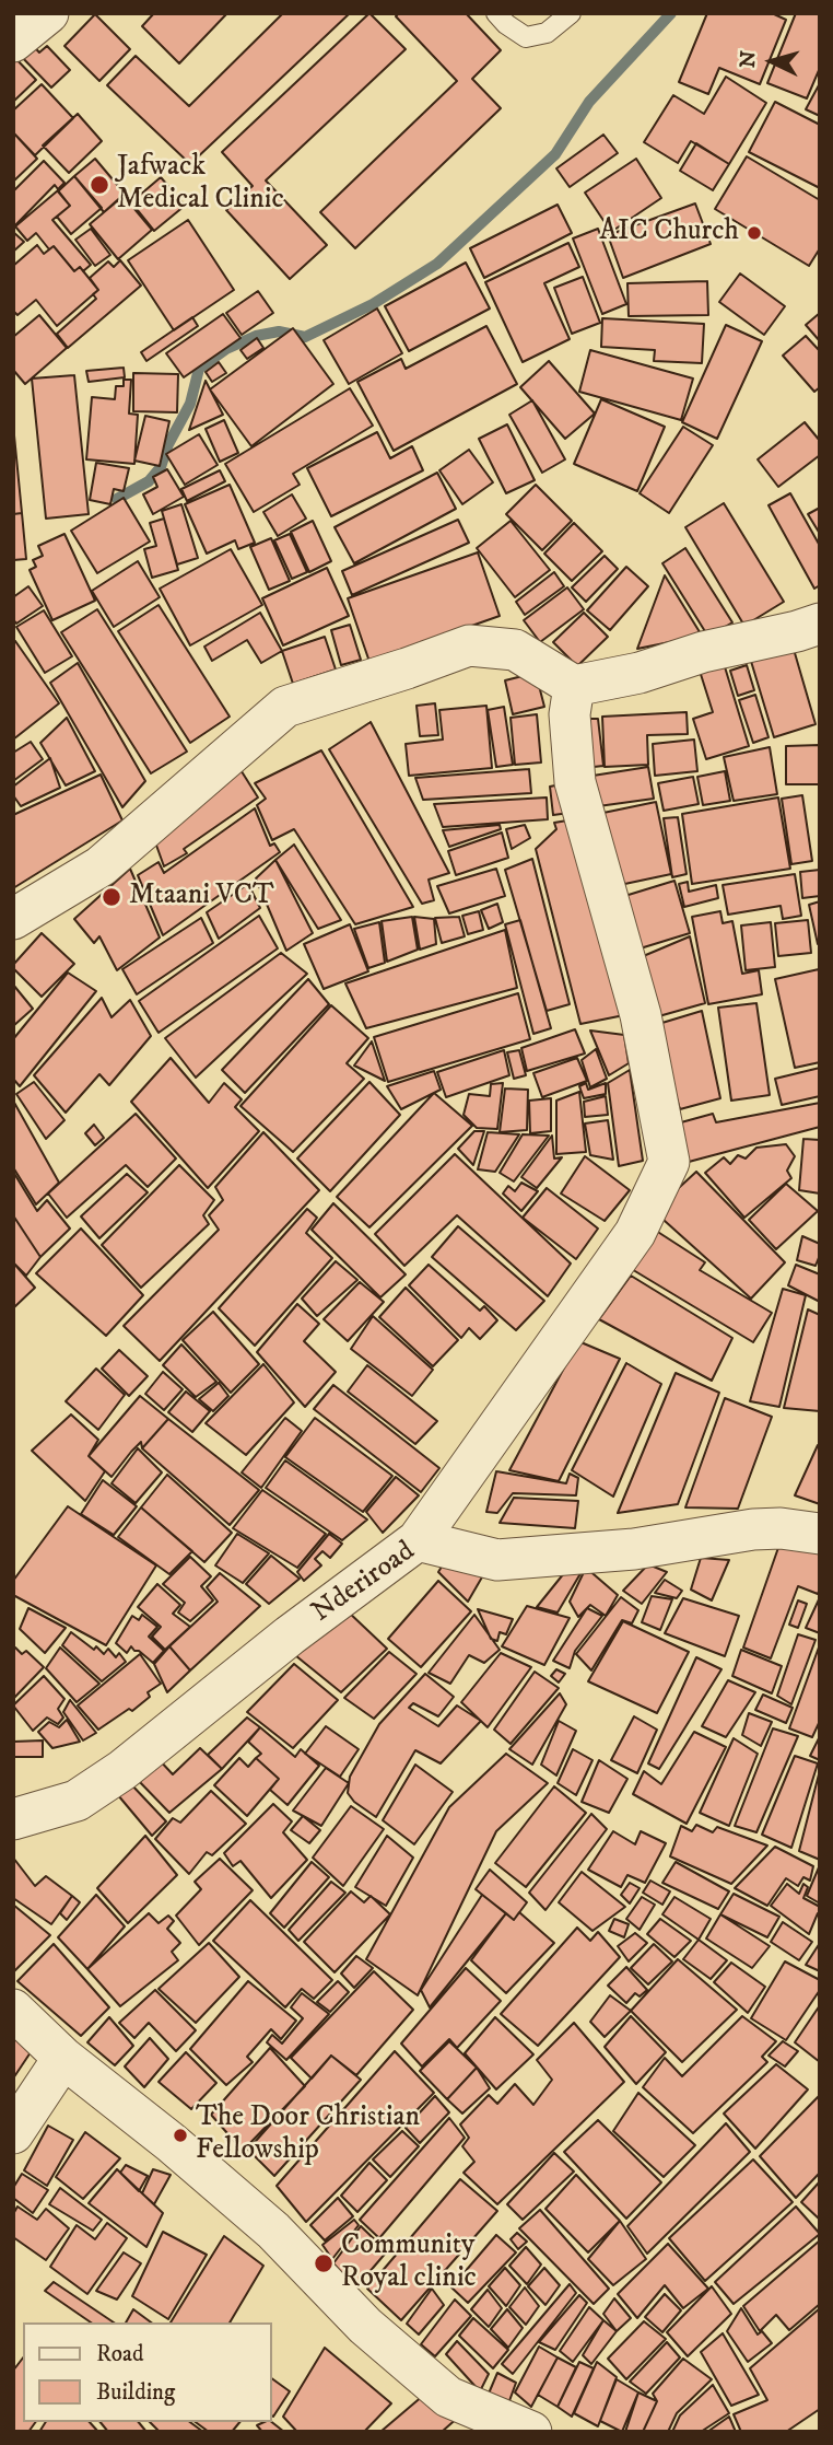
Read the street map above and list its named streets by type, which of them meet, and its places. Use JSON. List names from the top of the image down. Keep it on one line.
{"streets":{"street":["Nderiroad"]},"places":["Jafwack Medical Clinic","AIC Church","Mtaani VCT","The Door Christian Fellowship","Community Royal clinic"],"legend":["Road","Building"],"north":"left"}
